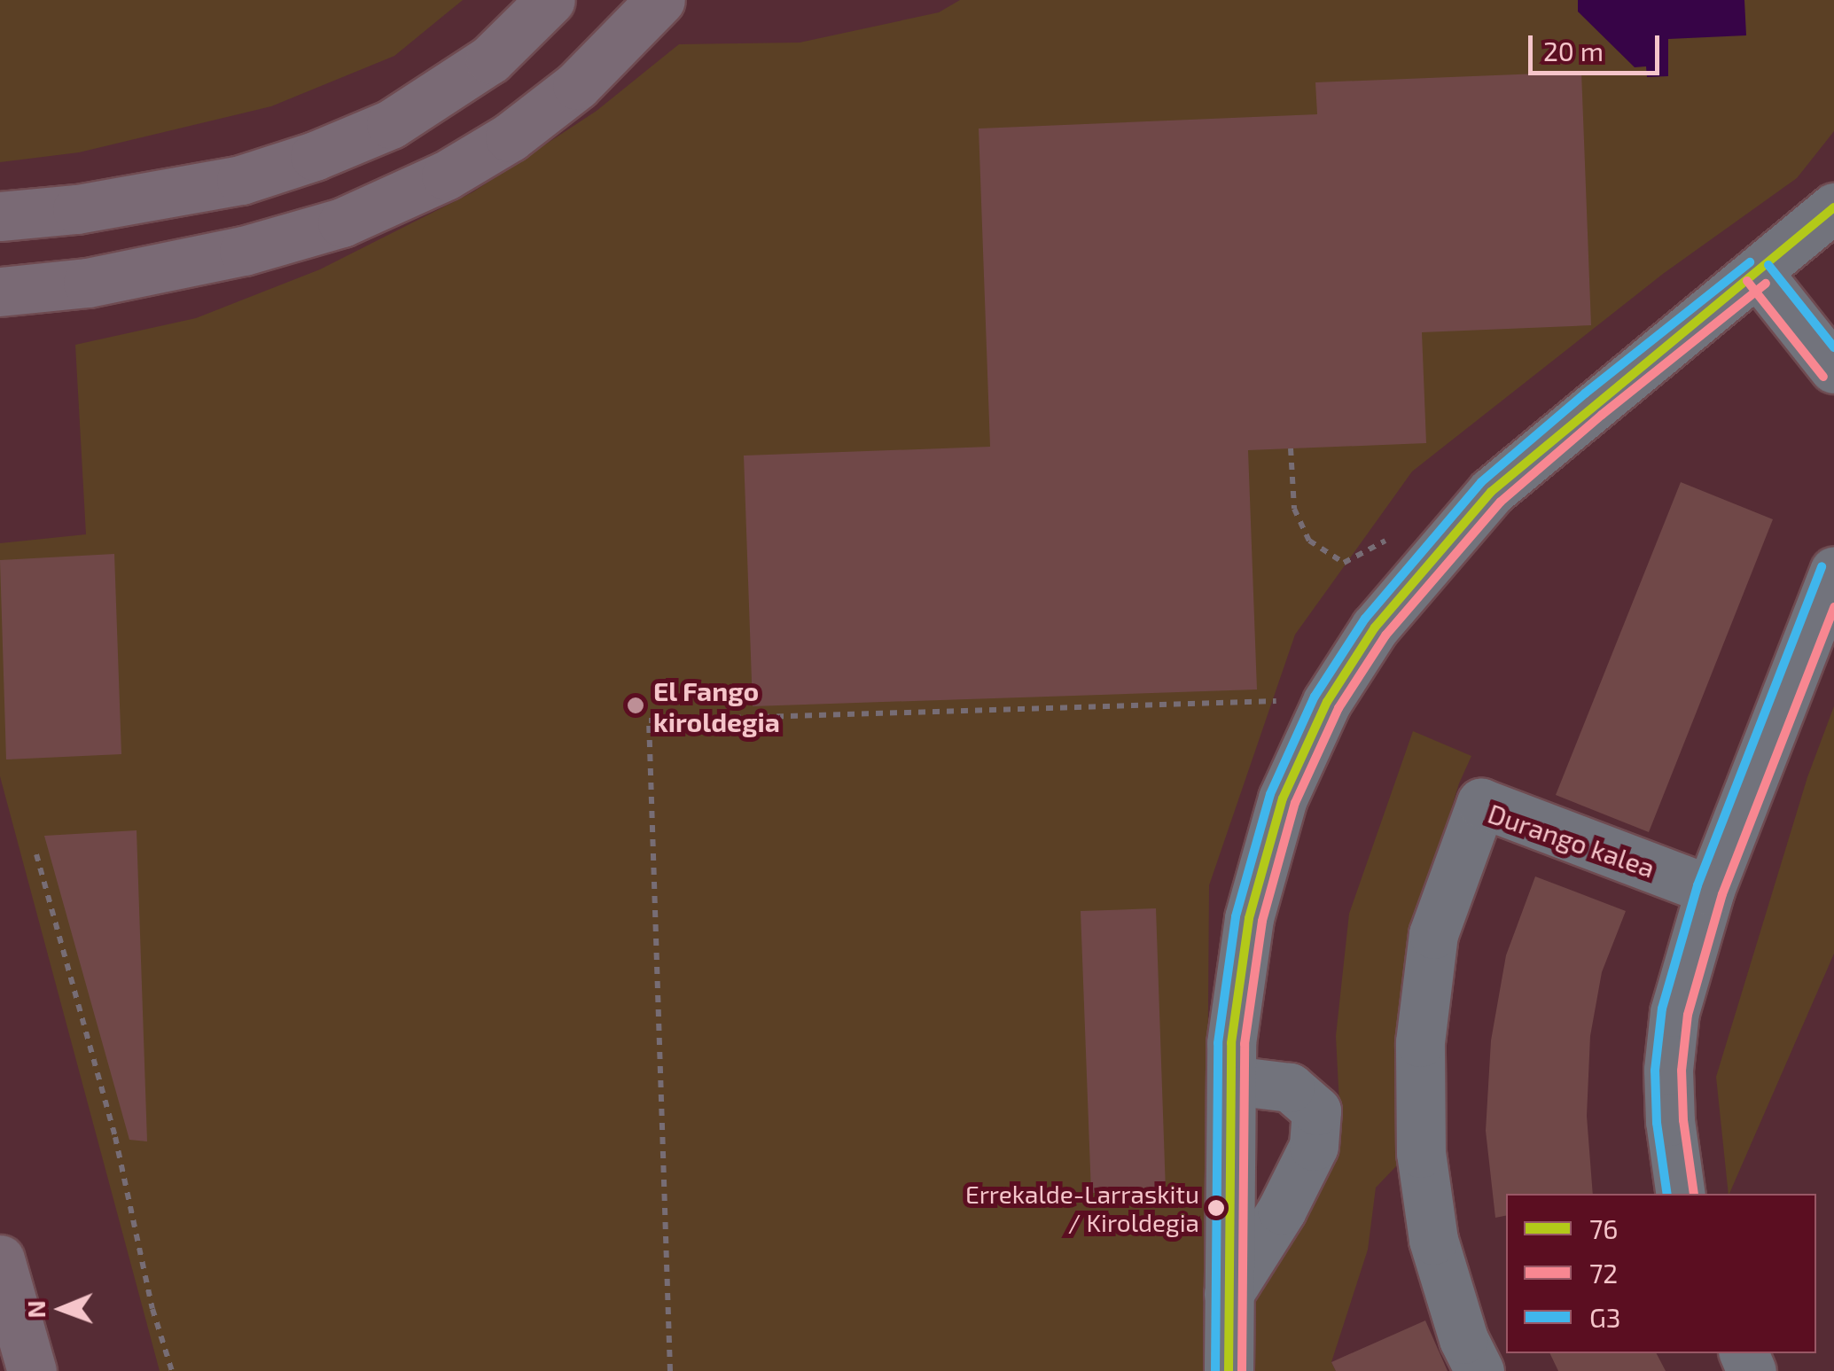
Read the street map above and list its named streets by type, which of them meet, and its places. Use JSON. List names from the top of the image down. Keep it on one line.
{"streets":{"street":["Durango kalea"]},"places":["El Fango kiroldegia","Errekalde-Larraskitu / Kiroldegia"],"lines":["transit line 76","transit line G3","transit line 72"],"legend":["76","72","G3"],"scale_bar":"20 m","north":"left"}
